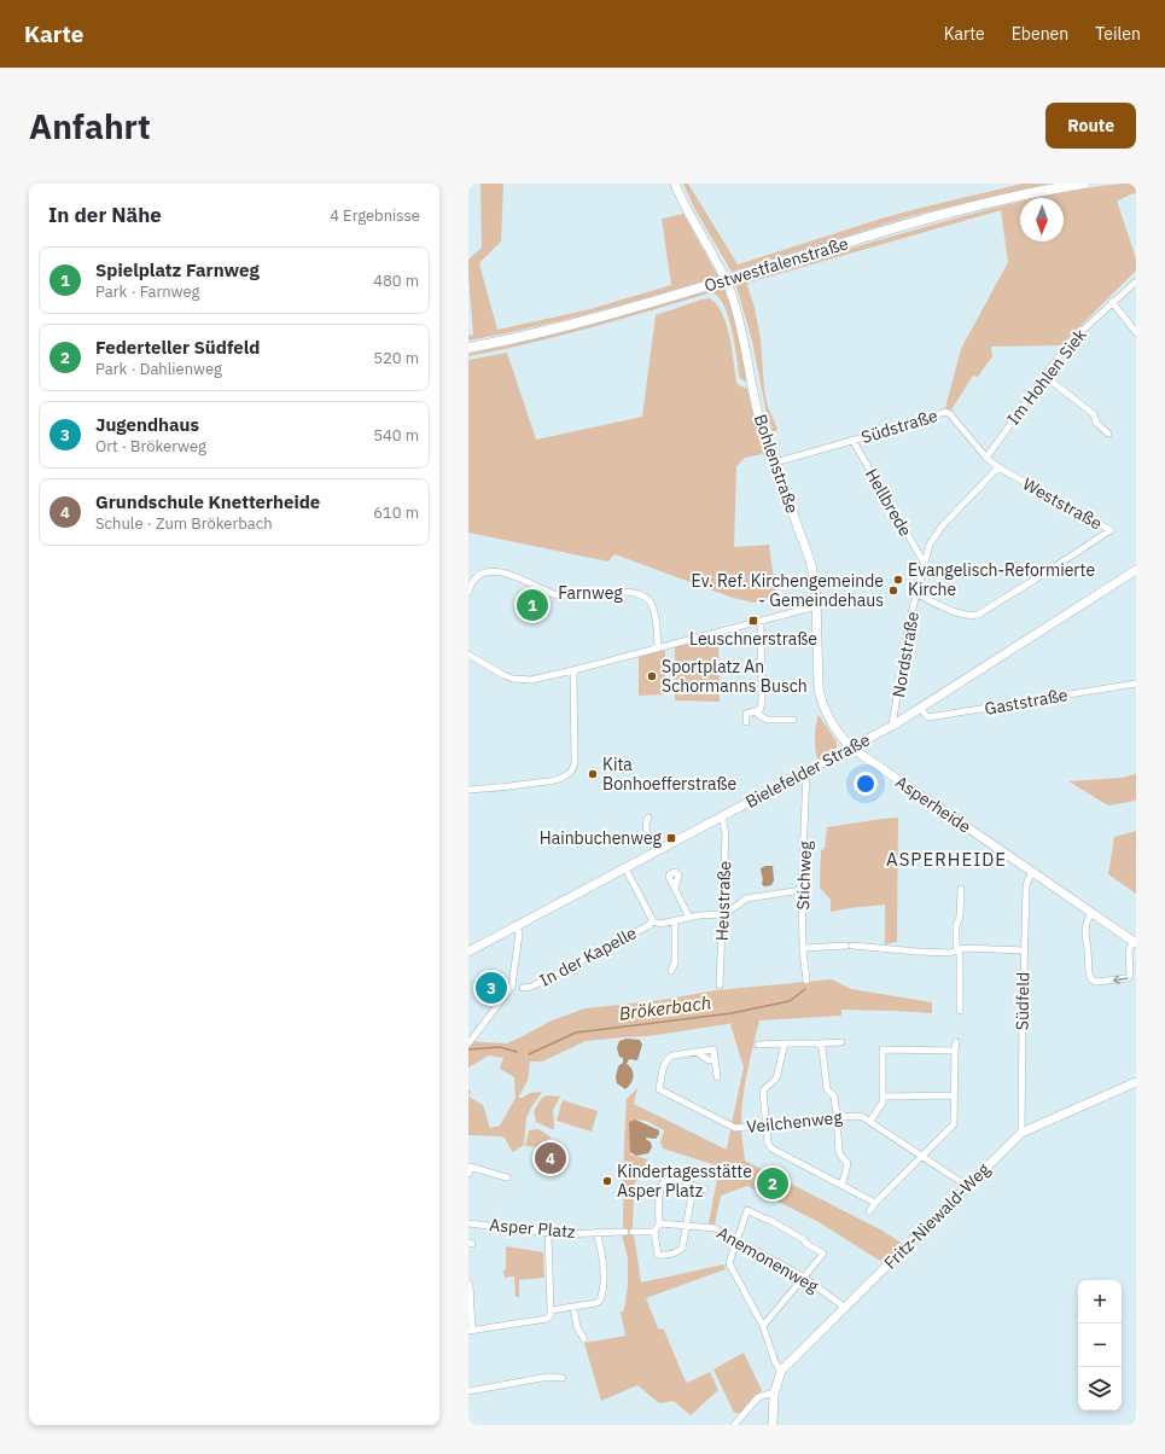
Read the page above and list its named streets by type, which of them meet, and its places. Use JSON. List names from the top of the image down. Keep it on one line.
{"streets":{"main road":["Ostwestfalenstraße"],"street":["Im Hohlen Siek","Südstraße","Bohlenstraße","Hellbrede","Weststraße","Farnweg","Nordstraße","Gaststraße","Bielefelder Straße","Asperheide","Stichweg","Heustraße","In der Kapelle","Südfeld","Veilchenweg","Fritz-Niewald-Weg","Asper Platz","Anemonenweg"]},"crossings":[["Im Hohlen Siek","Südstraße"],["Südstraße","Bohlenstraße"],["Südstraße","Hellbrede"],["Südstraße","Weststraße"],["Südstraße","Nordstraße"],["Bohlenstraße","Bielefelder Straße"],["Bohlenstraße","Asperheide"],["Hellbrede","Nordstraße"],["Weststraße","Nordstraße"],["Nordstraße","Bielefelder Straße"],["Gaststraße","Bielefelder Straße"],["Bielefelder Straße","Asperheide"],["Bielefelder Straße","Stichweg"],["Bielefelder Straße","Heustraße"],["Asperheide","Südfeld"],["Südfeld","Fritz-Niewald-Weg"],["Veilchenweg","Fritz-Niewald-Weg"],["Fritz-Niewald-Weg","Anemonenweg"]],"districts":["ASPERHEIDE"],"water":["Brökerbach"],"places":{"other":["Evangelisch-Reformierte Kirche","Ev. Ref. Kirchengemeinde - Gemeindehaus","Sportplatz An Schormanns Busch","Kita Bonhoefferstraße","Kindertagesstätte Asper Platz"],"transit":["Leuschnerstraße","Hainbuchenweg"]},"north":"bottom","page":{"header":"Karte","nav":["Karte","Ebenen","Teilen"],"buttons":"Route","title":"Anfahrt","heading":["In der Nähe","4 Ergebnisse"],"list":[{"mark":"1","name":"Spielplatz Farnweg","note":"Park · Farnweg","value":"480 m"},{"mark":"2","name":"Federteller Südfeld","note":"Park · Dahlienweg","value":"520 m"},{"mark":"3","name":"Jugendhaus","note":"Ort · Brökerweg","value":"540 m"},{"mark":"4","name":"Grundschule Knetterheide","note":"Schule · Zum Brökerbach","value":"610 m"}],"pins":["1","3","4","2"],"map_buttons":["+","−"]}}
